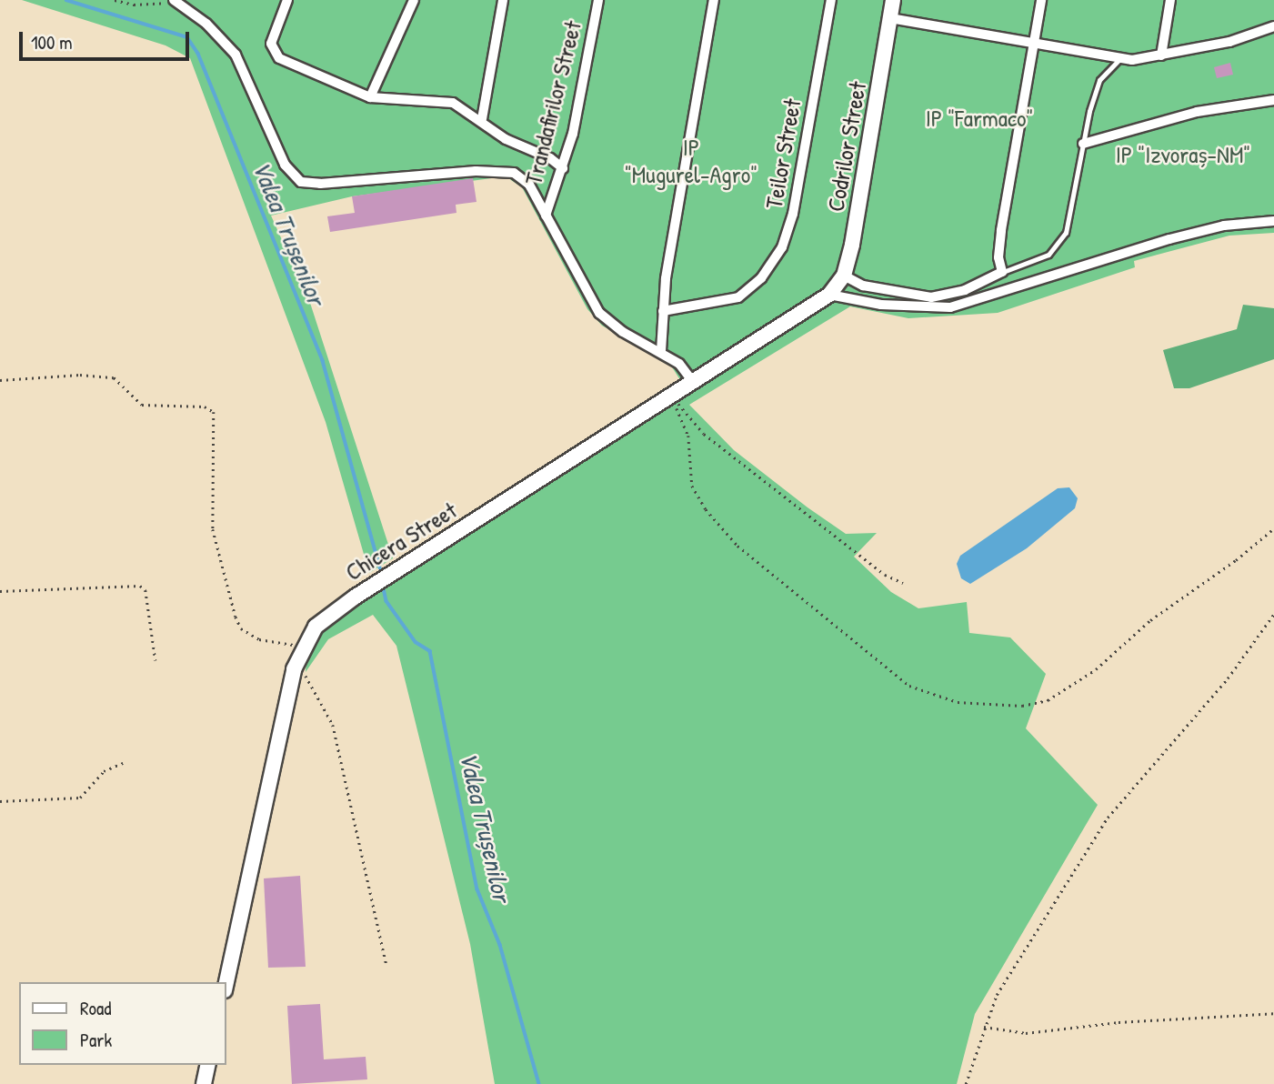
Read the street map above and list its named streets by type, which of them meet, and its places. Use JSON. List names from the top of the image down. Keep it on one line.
{"streets":{"street":["Trandafirilor Street","Codrilor Street","Teilor Street","Chicera Street"]},"crossings":[["Codrilor Street","Chicera Street"]],"water":["Valea Trușenilor"],"parks":["IP \"Farmaco\"","IP \"Mugurel-Agro\"","IP \"Izvoraș-NM\""],"legend":["Road","Park"],"scale_bar":"100 m"}
